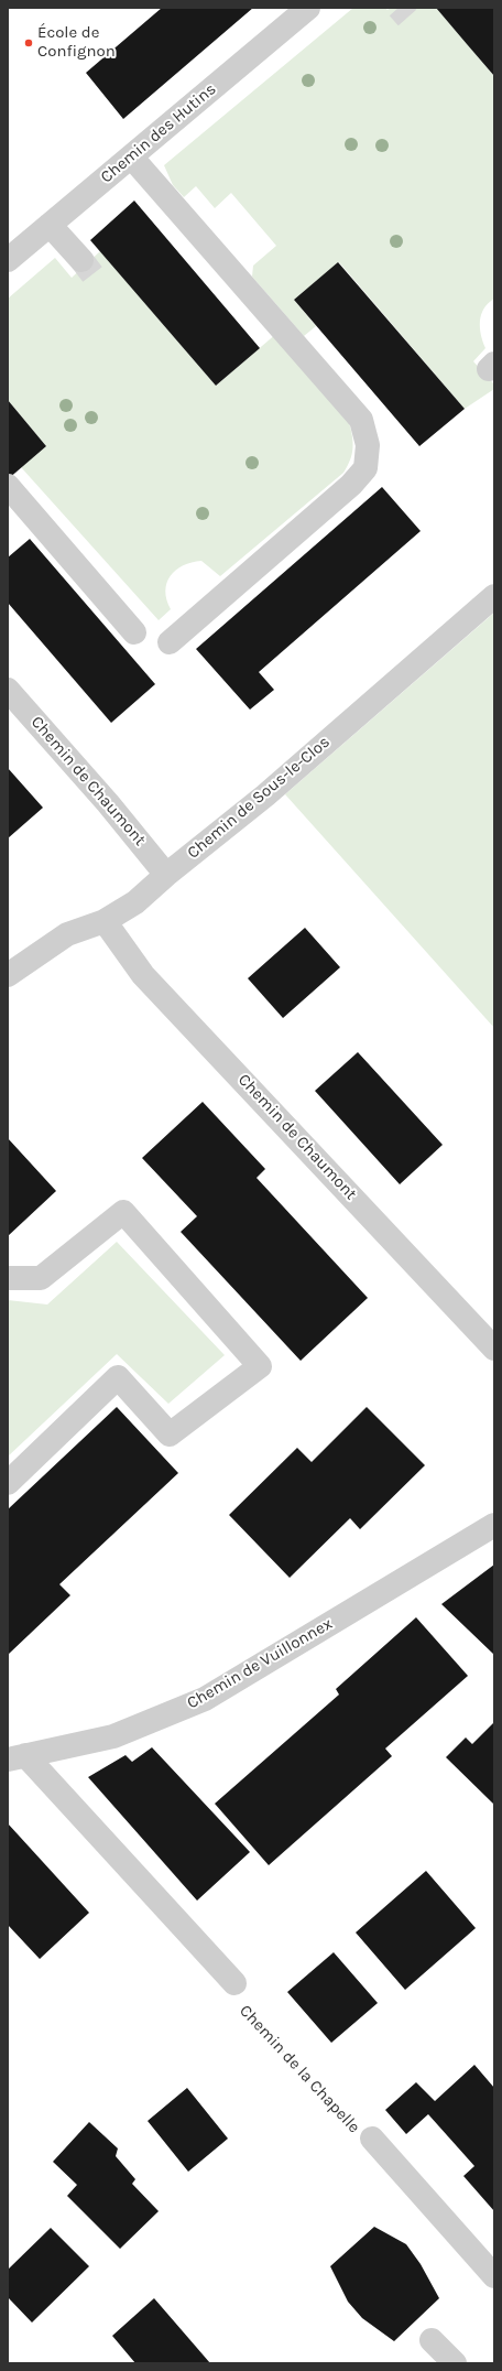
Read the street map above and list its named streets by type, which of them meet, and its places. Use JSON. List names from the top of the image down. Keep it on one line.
{"streets":{"street":["Chemin des Hutins","Chemin de Chaumont","Chemin de Sous-le-Clos","Chemin de Vuillonnex","Chemin de la Chapelle"]},"crossings":[["Chemin de Chaumont","Chemin de Sous-le-Clos"],["Chemin de Vuillonnex","Chemin de la Chapelle"]],"places":["École de Confignon"]}
